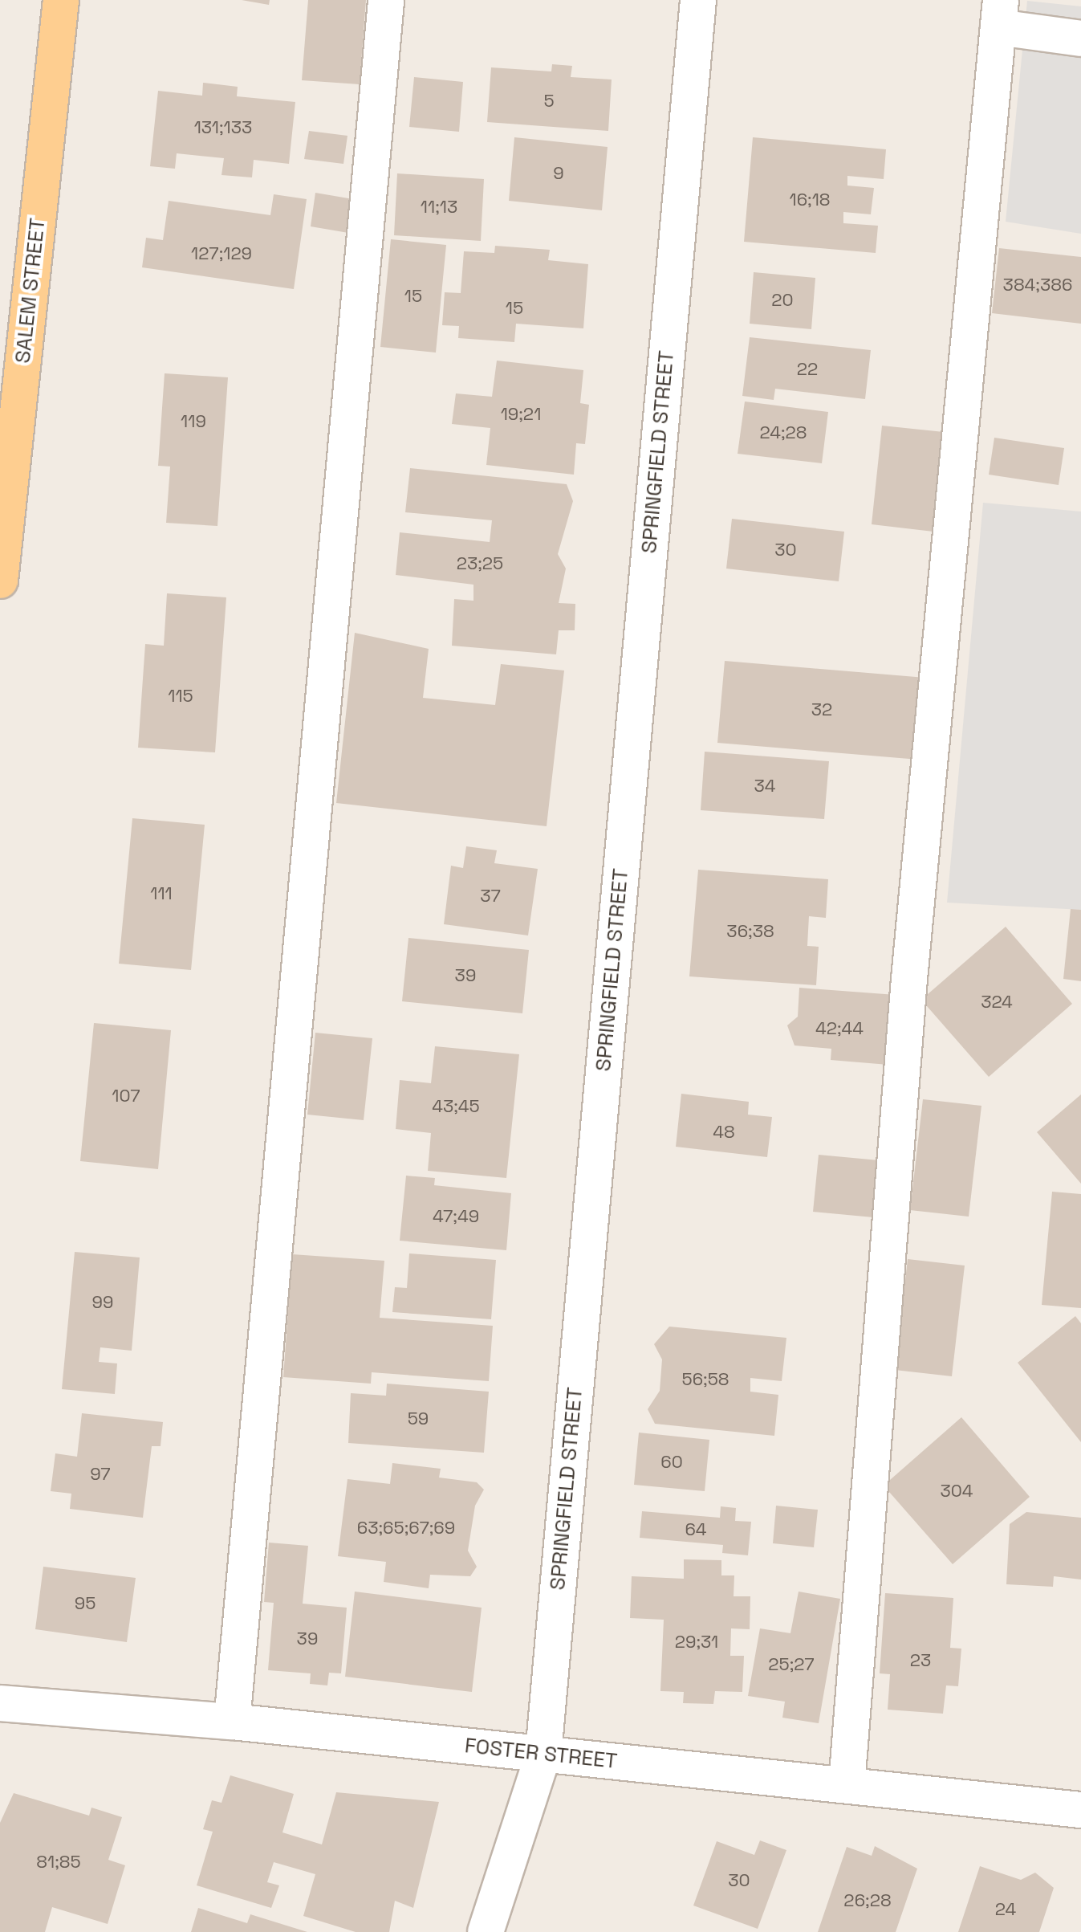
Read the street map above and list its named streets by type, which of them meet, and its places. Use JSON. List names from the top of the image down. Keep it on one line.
{"streets":{"main road":["SALEM STREET"],"street":["SPRINGFIELD STREET","FOSTER STREET"]},"crossings":[["SPRINGFIELD STREET","FOSTER STREET"]],"house_numbers":["5","131;133","9","16;18","11;13","127;129","384;386","15","20","15","22","19;21","119","24;28","30","23;25","115","32","34","111","37","36;38","39","324","42;44","107","43;45","48","47;49","99","56;58","59","60","97","304","63;65;67;69","64","95","39","29;31","23","25;27","81;85","30","26;28","24"]}
